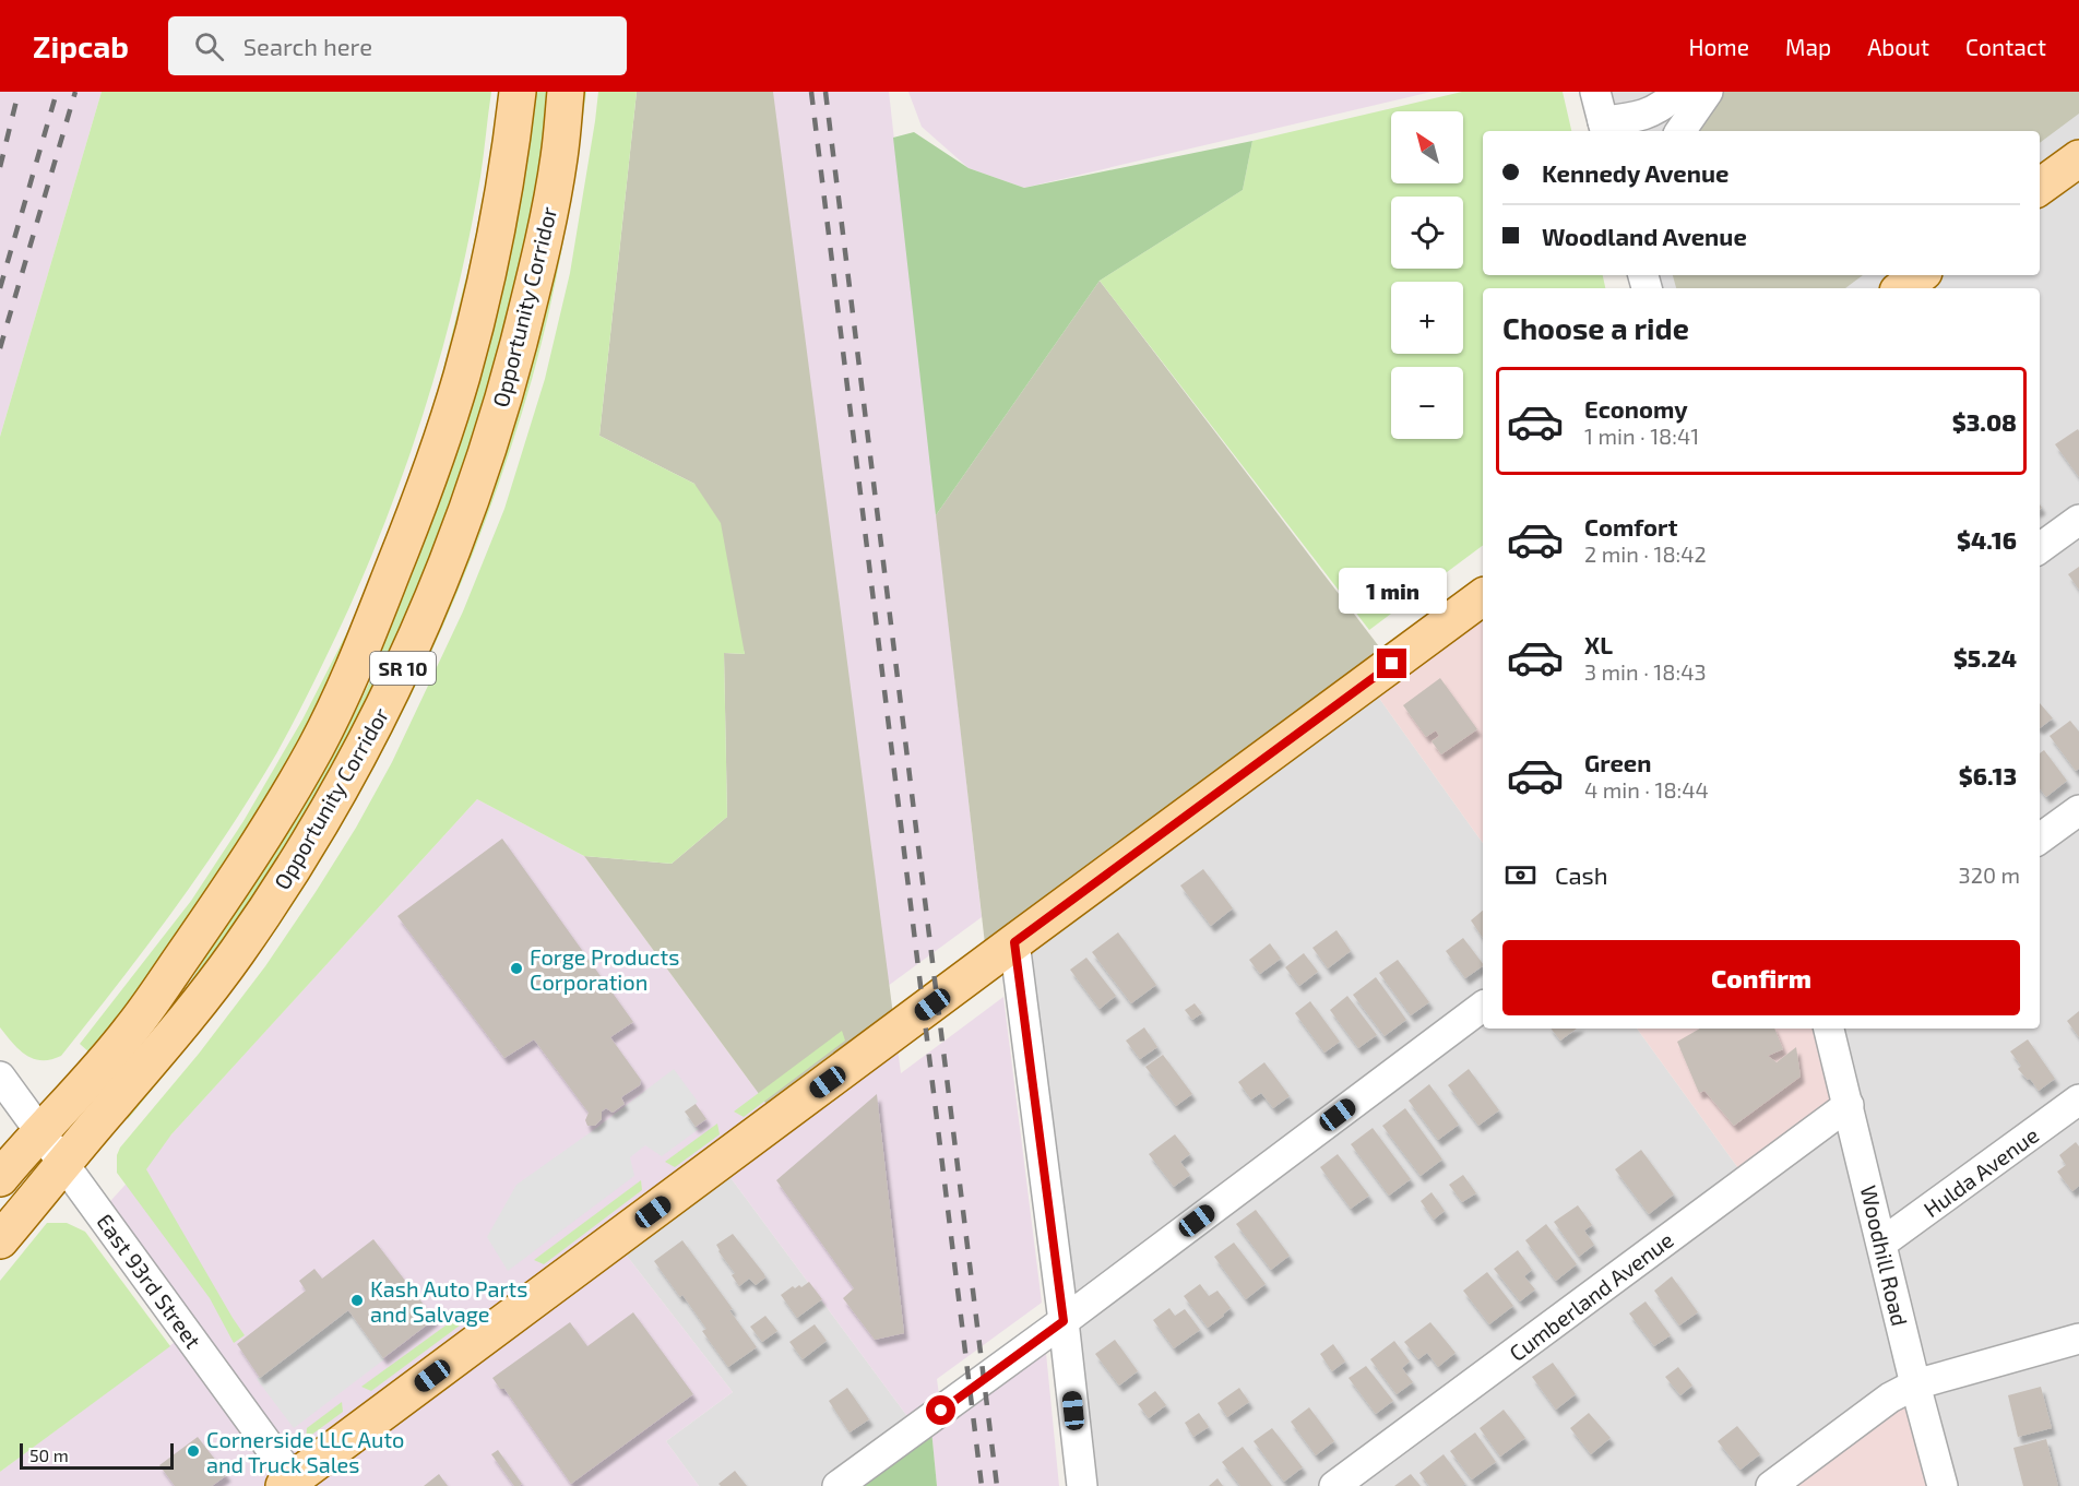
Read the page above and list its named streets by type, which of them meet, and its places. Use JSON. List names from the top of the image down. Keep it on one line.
{"streets":{"main road":["Opportunity Corridor","SR 10"],"street":["Hulda Avenue","Woodhill Road","East 93rd Street","Cumberland Avenue"]},"crossings":[["Opportunity Corridor","East 93rd Street"],["Hulda Avenue","Woodhill Road"],["Woodhill Road","Cumberland Avenue"]],"places":["Forge Products Corporation","Kash Auto Parts and Salvage","Cornerside LLC Auto and Truck Sales"],"scale_bar":"50 m","north":"top left","page":{"header":"Zipcab","search":"Search here","nav":["Home","Map","About","Contact"],"map_buttons":["+","−"],"banner":["Kennedy Avenue","Woodland Avenue"],"heading":"Choose a ride","list":[{"name":"Economy","note":"1 min · 18:41","value":"$3.08"},{"name":"Comfort","note":"2 min · 18:42","value":"$4.16"},{"name":"XL","note":"3 min · 18:43","value":"$5.24"},{"name":"Green","note":"4 min · 18:44","value":"$6.13"}],"bubble":"1 min","pay":["Cash","320 m"],"buttons":"Confirm","scale":"50 m"}}
